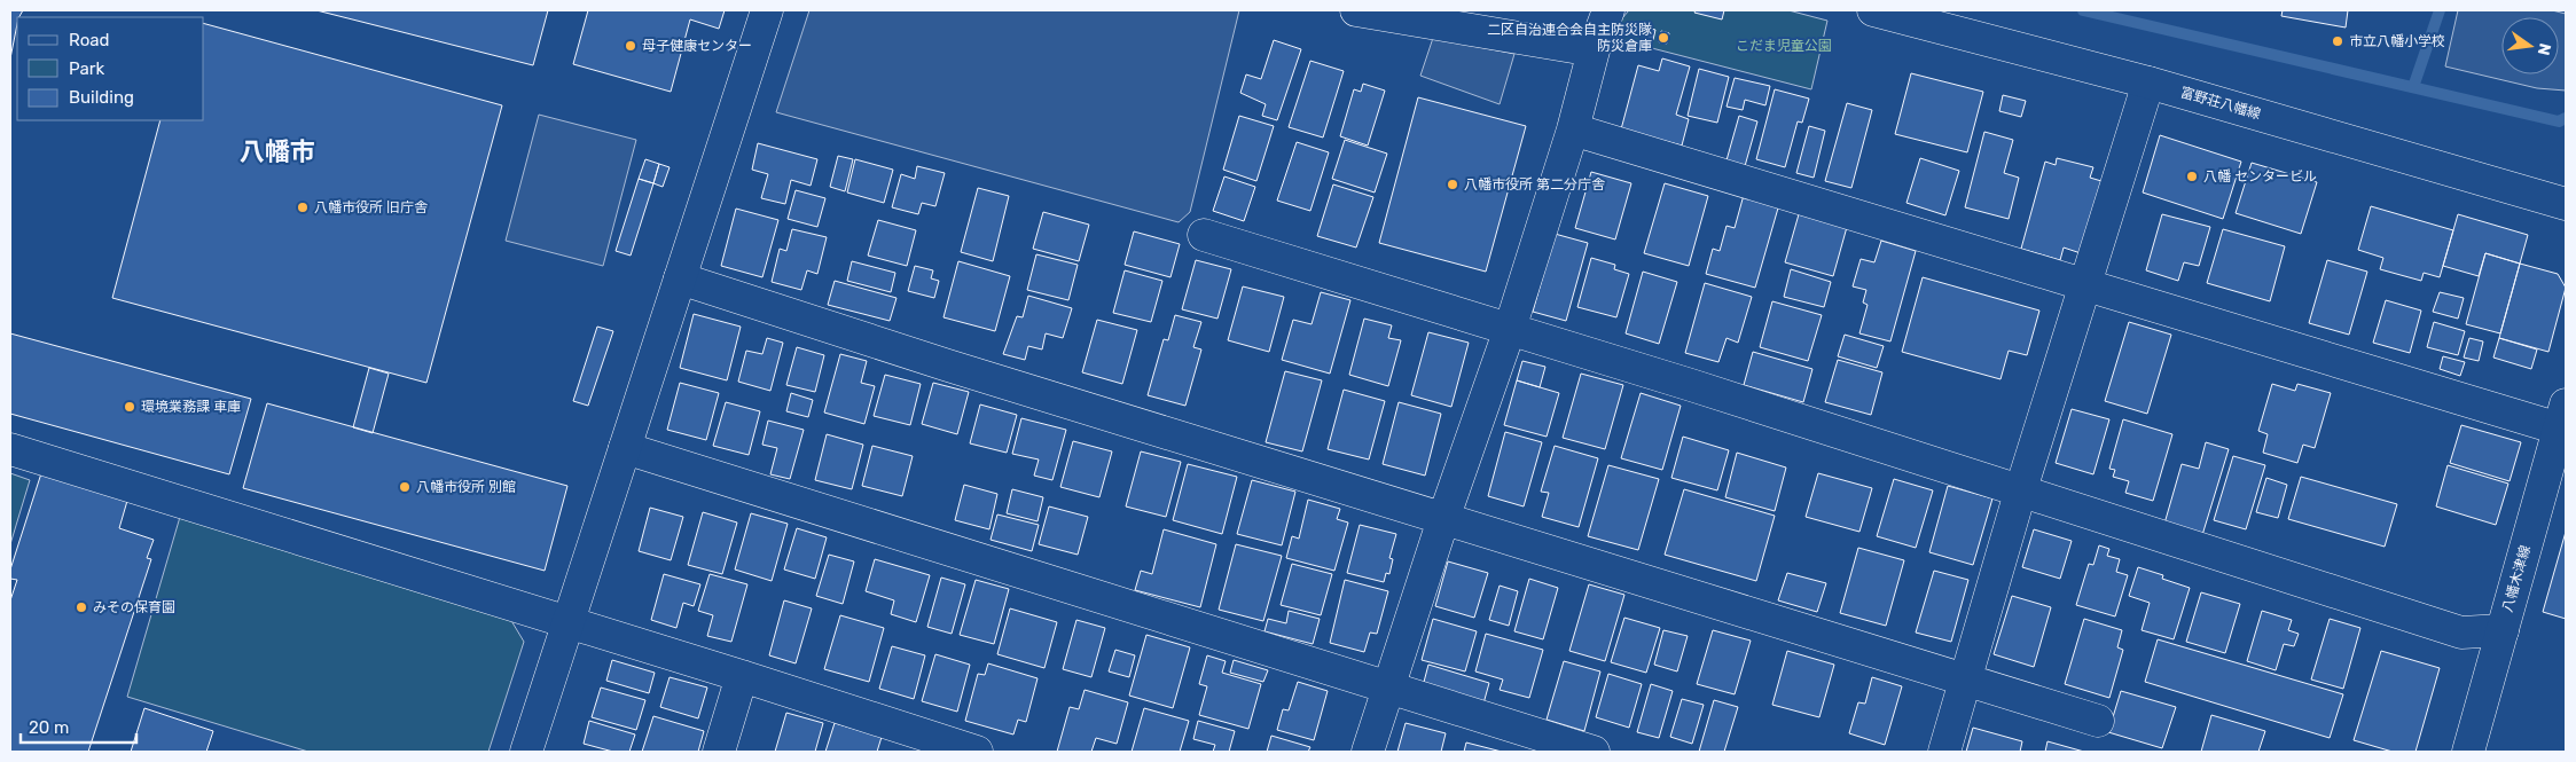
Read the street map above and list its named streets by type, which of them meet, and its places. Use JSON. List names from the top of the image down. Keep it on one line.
{"streets":{"street":["富野荘八幡線","八幡木津線"]},"districts":["八幡市"],"parks":["こだま児童公園"],"places":["二区自治連合会自主防災隊 防災倉庫","市立八幡小学校","母子健康センター","八幡 センタービル","八幡市役所 第二分庁舎","八幡市役所 旧庁舎","環境業務課 車庫","八幡市役所 別館","みその保育園"],"legend":["Road","Park","Building"],"scale_bar":"20 m","north":"right"}
